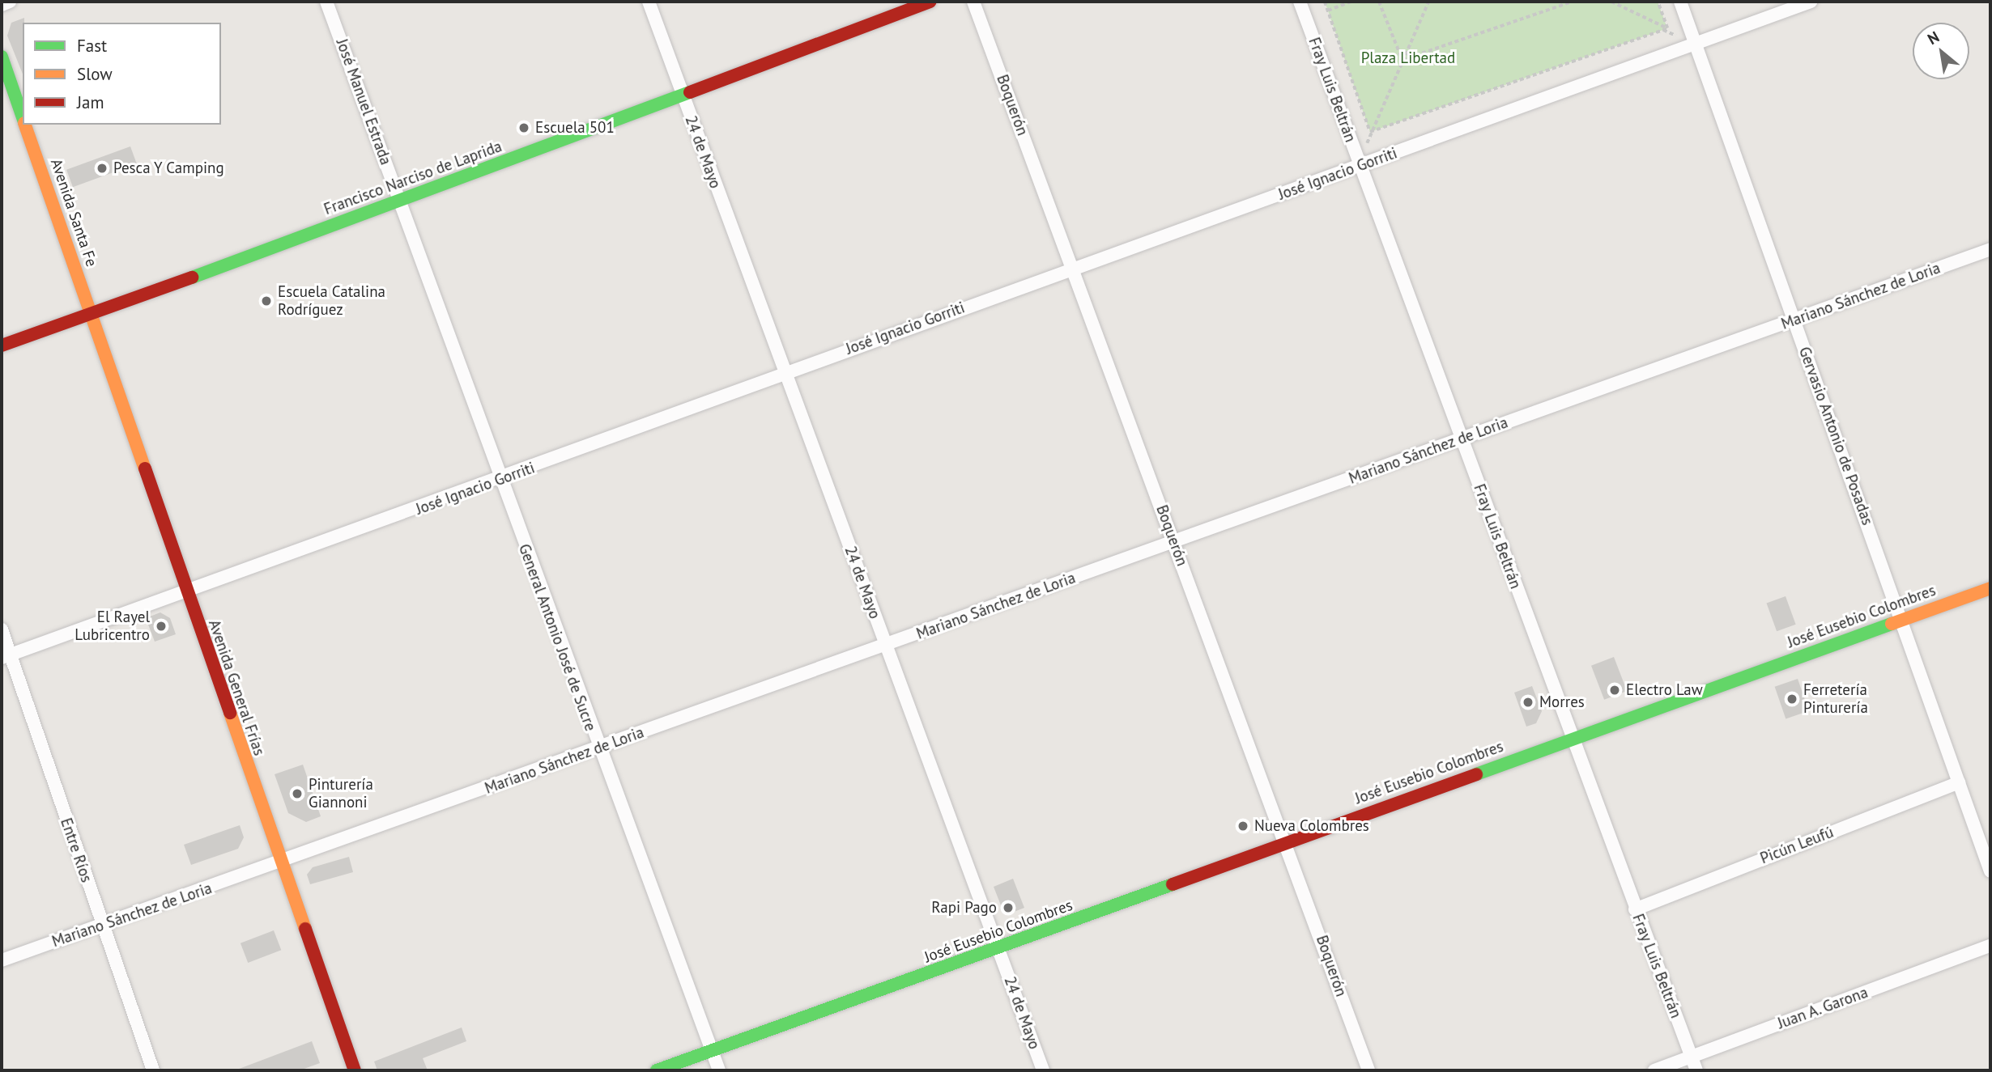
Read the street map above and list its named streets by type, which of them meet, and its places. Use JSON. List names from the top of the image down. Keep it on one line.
{"streets":{"street":["Fray Luis Beltrán","José Manuel Estrada","Boquerón","24 de Mayo","José Ignacio Gorriti","Francisco Narciso de Laprida","Avenida Santa Fe","Mariano Sánchez de Loria","Gervasio Antonio de Posadas","José Eusebio Colombres","General Antonio José de Sucre","Avenida General Frías","Picún Leufú","Entre Ríos","Juan A. Garona"]},"crossings":[["Fray Luis Beltrán","José Ignacio Gorriti"],["Fray Luis Beltrán","Mariano Sánchez de Loria"],["Fray Luis Beltrán","José Eusebio Colombres"],["Fray Luis Beltrán","Picún Leufú"],["Fray Luis Beltrán","Juan A. Garona"],["José Manuel Estrada","Francisco Narciso de Laprida"],["José Manuel Estrada","General Antonio José de Sucre"],["Boquerón","José Ignacio Gorriti"],["Boquerón","Mariano Sánchez de Loria"],["Boquerón","José Eusebio Colombres"],["24 de Mayo","José Ignacio Gorriti"],["24 de Mayo","Francisco Narciso de Laprida"],["24 de Mayo","Mariano Sánchez de Loria"],["24 de Mayo","José Eusebio Colombres"],["José Ignacio Gorriti","Gervasio Antonio de Posadas"],["José Ignacio Gorriti","General Antonio José de Sucre"],["José Ignacio Gorriti","Avenida General Frías"],["José Ignacio Gorriti","Entre Ríos"],["Francisco Narciso de Laprida","Avenida Santa Fe"],["Francisco Narciso de Laprida","General Antonio José de Sucre"],["Francisco Narciso de Laprida","Avenida General Frías"],["Avenida Santa Fe","Avenida General Frías"],["Mariano Sánchez de Loria","Gervasio Antonio de Posadas"],["Mariano Sánchez de Loria","General Antonio José de Sucre"],["Mariano Sánchez de Loria","Avenida General Frías"],["Mariano Sánchez de Loria","Entre Ríos"],["Gervasio Antonio de Posadas","José Eusebio Colombres"],["Gervasio Antonio de Posadas","Picún Leufú"],["José Eusebio Colombres","General Antonio José de Sucre"]],"parks":["Plaza Libertad"],"places":["Escuela 501","Pesca Y Camping","Escuela Catalina Rodríguez","El Rayel Lubricentro","Electro Law","Ferretería Pinturería","Morres","Pinturería Giannoni","Nueva Colombres","Rapi Pago"],"legend":["Fast","Slow","Jam"],"north":"top left"}
